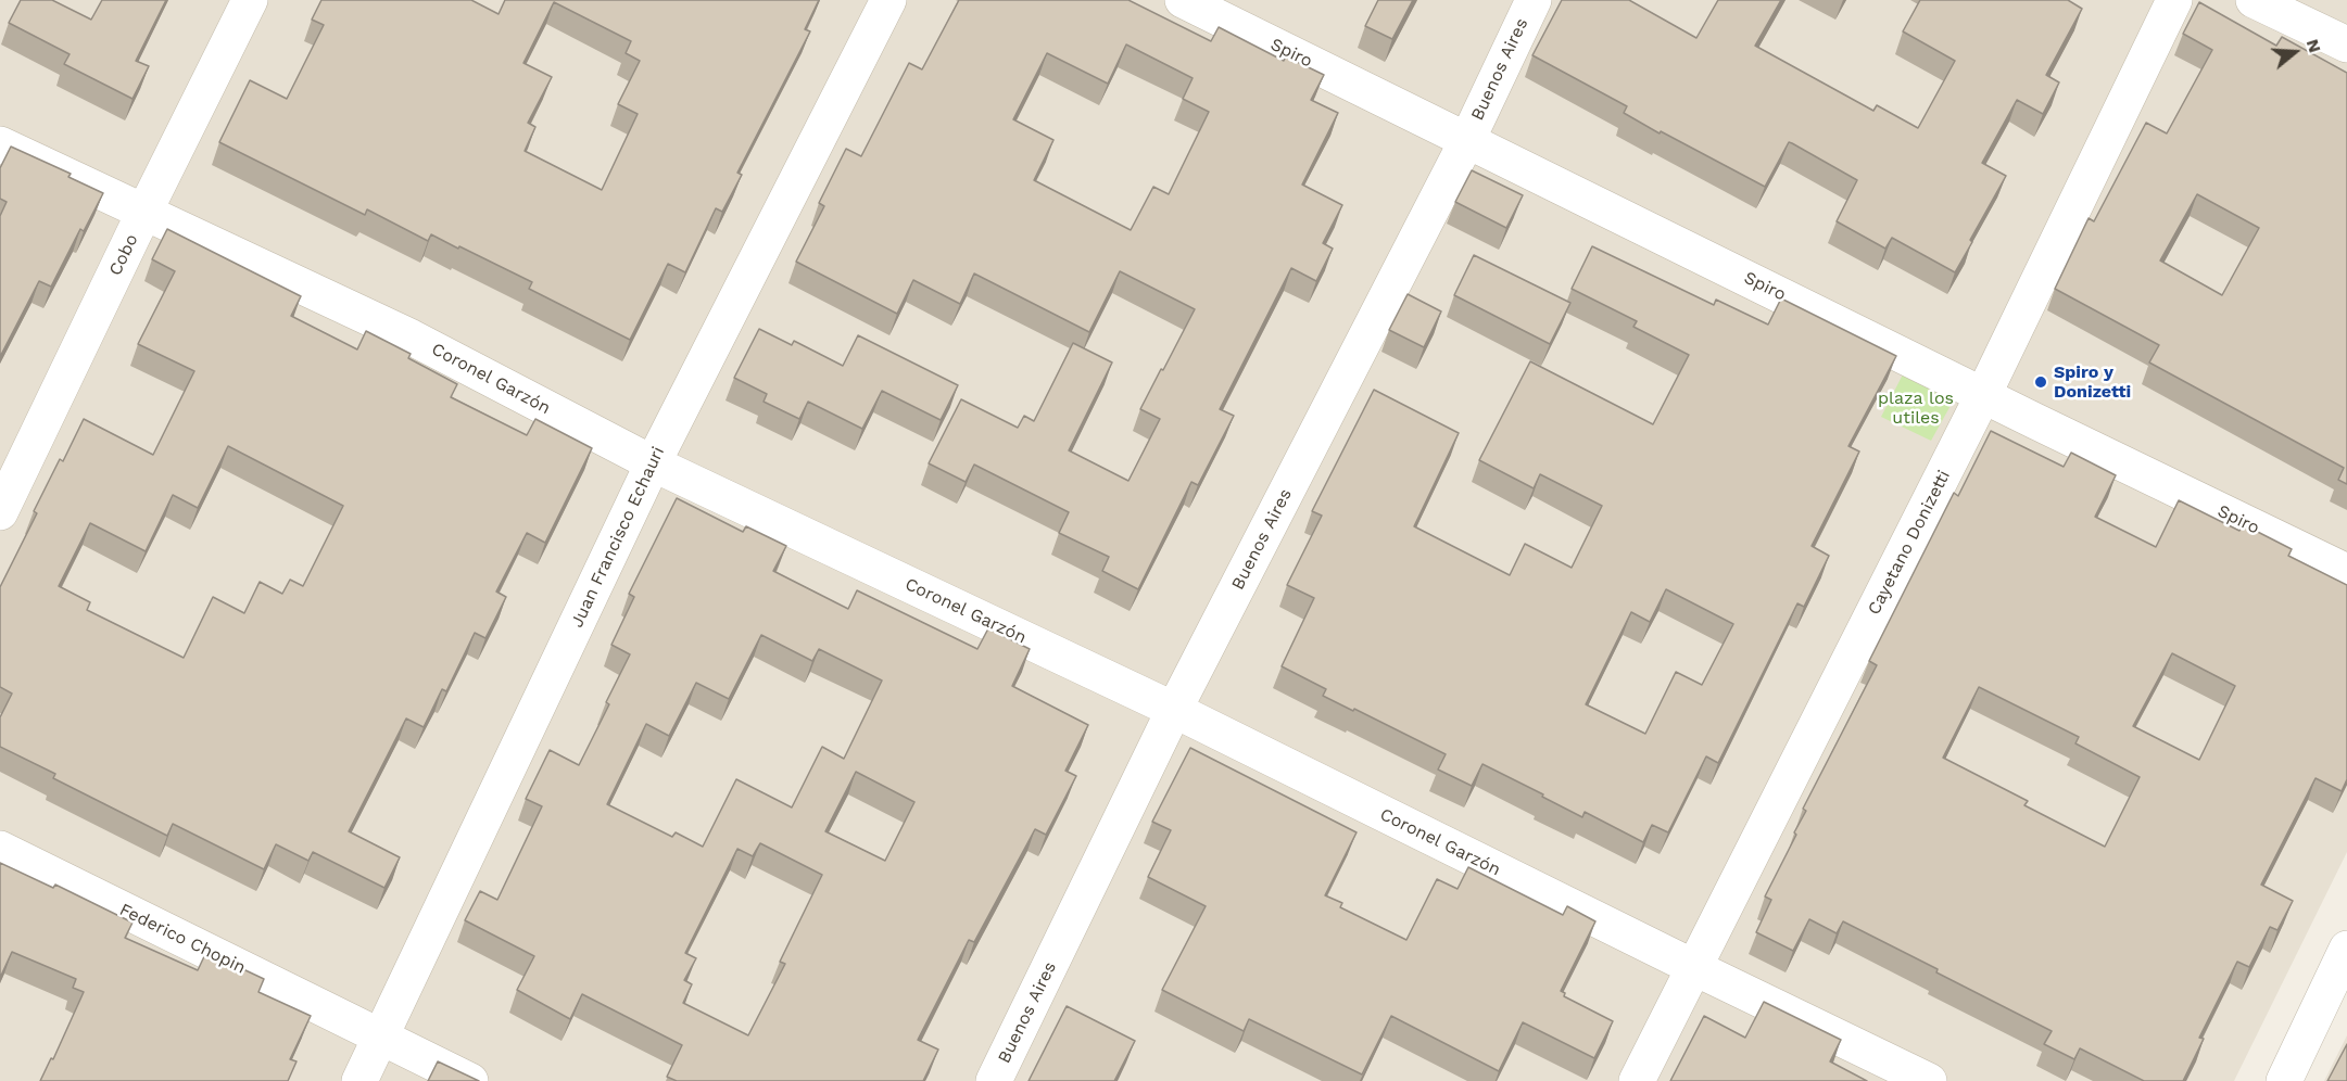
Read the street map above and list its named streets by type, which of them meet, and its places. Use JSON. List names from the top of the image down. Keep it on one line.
{"streets":{"street":["Spiro","Buenos Aires","Cobo","Coronel Garzón","Juan Francisco Echauri","Cayetano Donizetti","Federico Chopin"]},"crossings":[["Spiro","Buenos Aires"],["Spiro","Cayetano Donizetti"],["Buenos Aires","Coronel Garzón"],["Cobo","Coronel Garzón"],["Coronel Garzón","Juan Francisco Echauri"],["Coronel Garzón","Cayetano Donizetti"],["Juan Francisco Echauri","Federico Chopin"]],"parks":["plaza los utiles"],"places":["Spiro y Donizetti"],"north":"right"}
